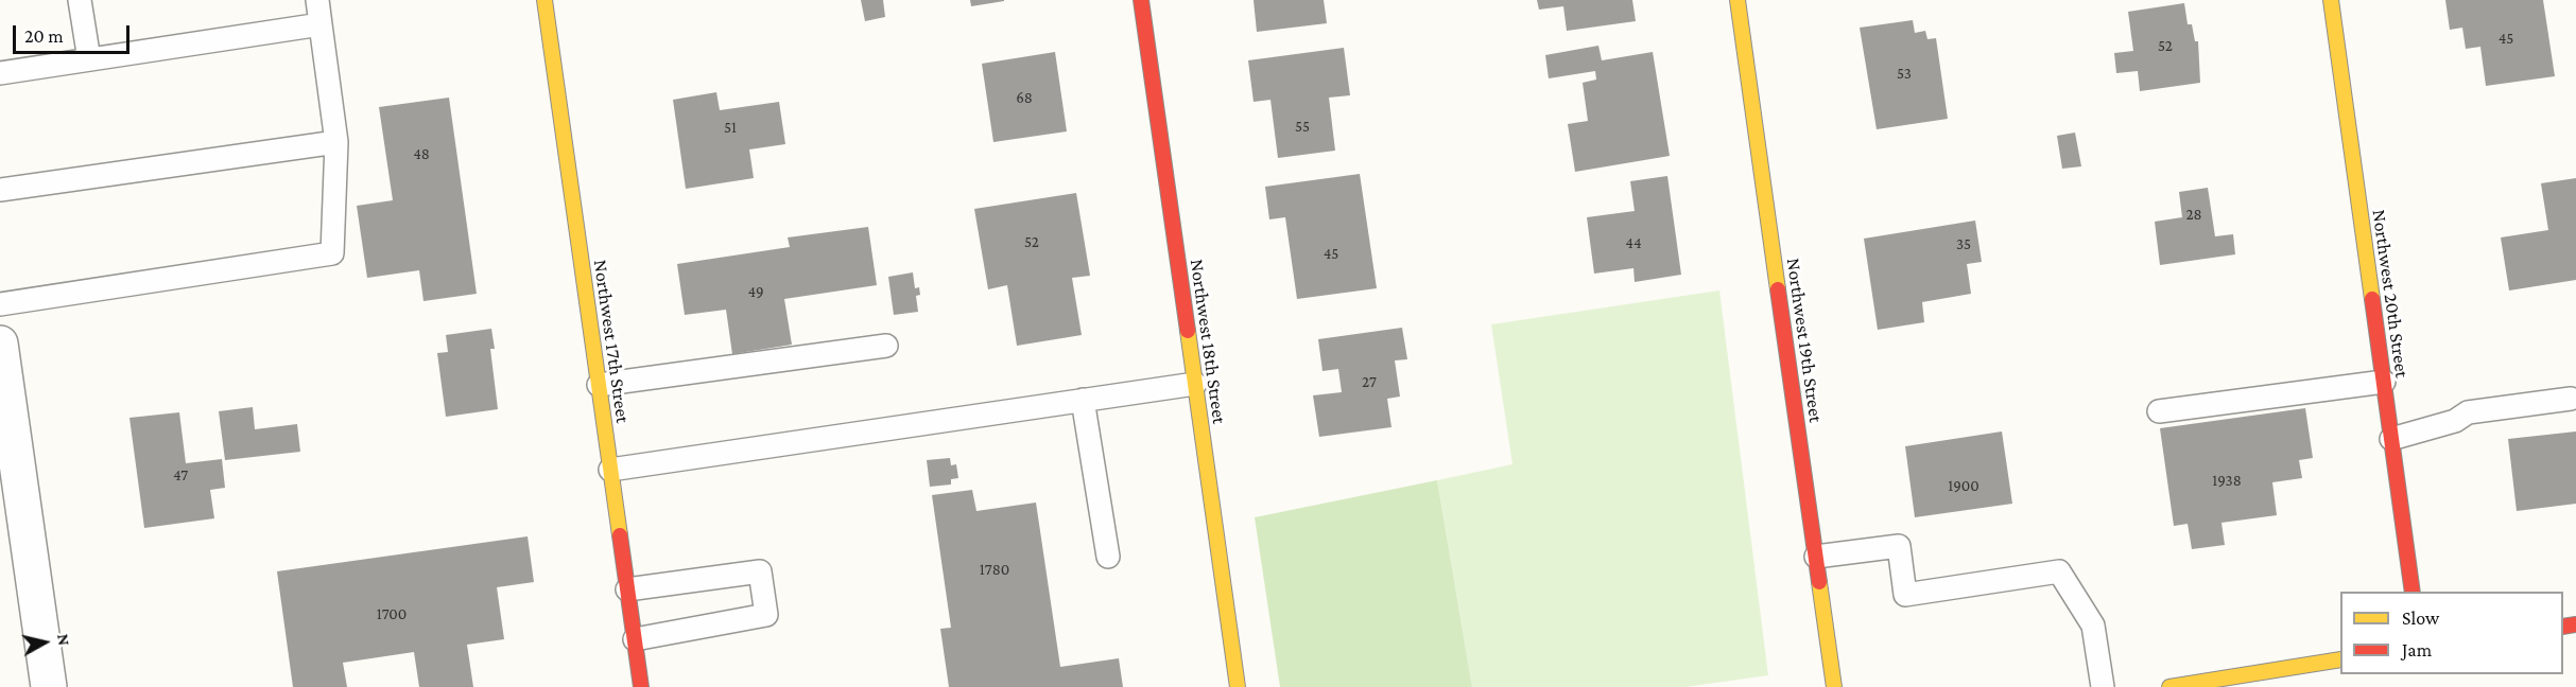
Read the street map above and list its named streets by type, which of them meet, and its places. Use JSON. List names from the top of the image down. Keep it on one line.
{"streets":{"main road":["Northwest 20th Street","Northwest 19th Street","Northwest 17th Street","Northwest 18th Street"]},"house_numbers":["45","52","53","68","55","51","48","28","52","44","35","45","49","27","47","1938","1900","1780","1700"],"legend":["Slow","Jam"],"scale_bar":"20 m","north":"right"}
